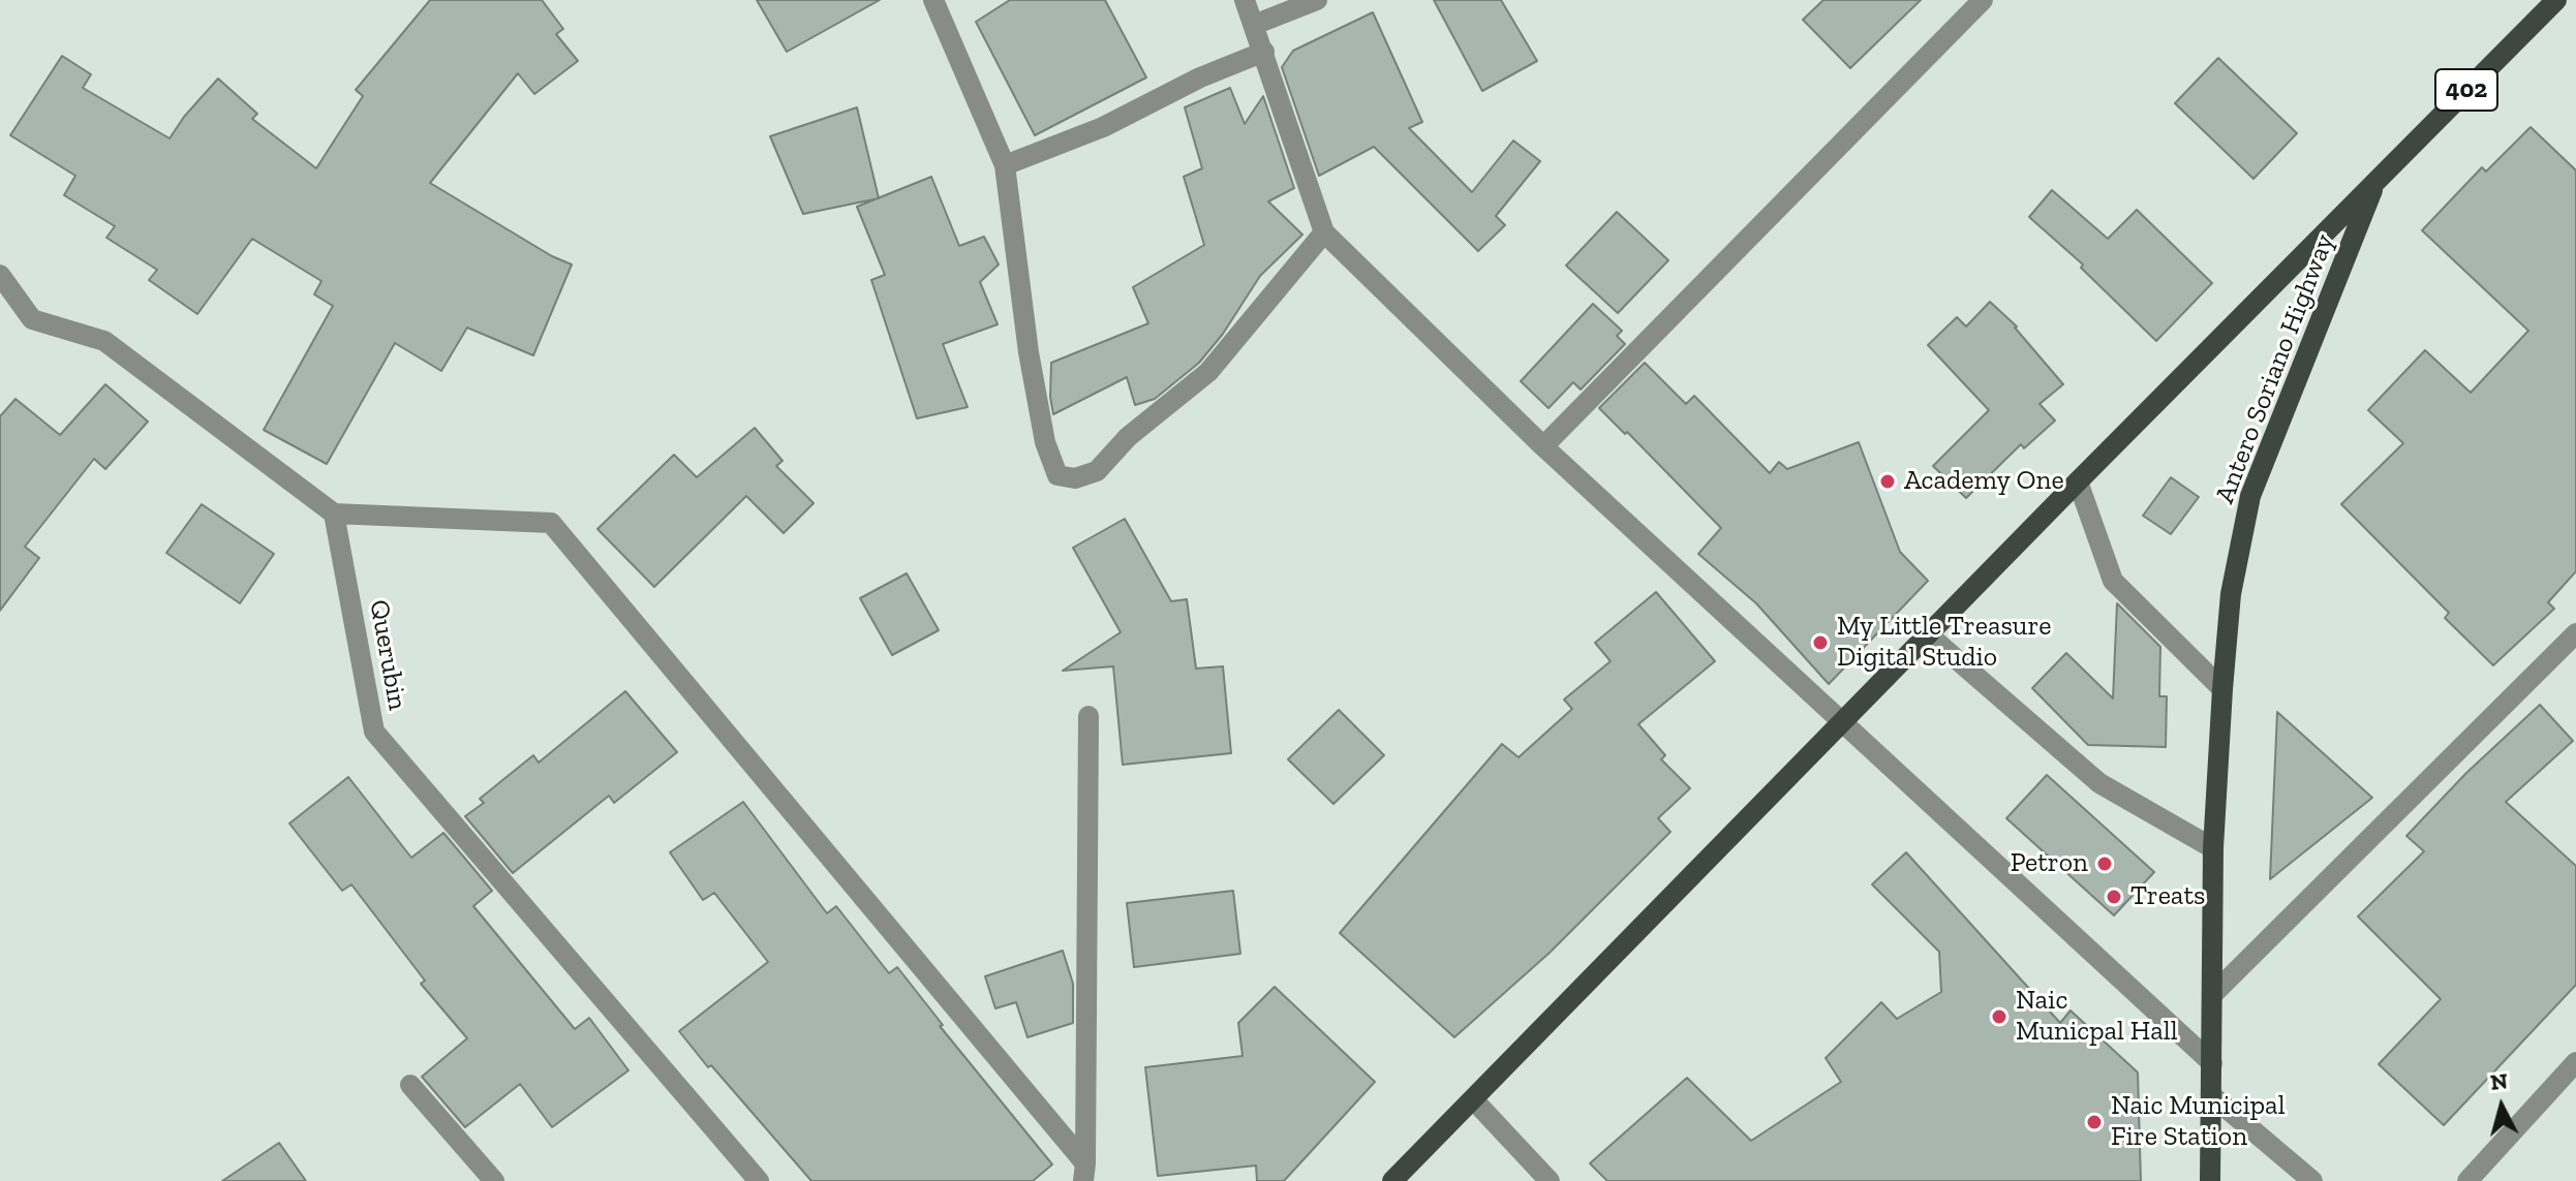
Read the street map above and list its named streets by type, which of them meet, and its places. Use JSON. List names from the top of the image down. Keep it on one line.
{"streets":{"main road":["402","Antero Soriano Highway"],"street":["Querubin"]},"crossings":[["402","Antero Soriano Highway"]],"places":["Academy One","My Little Treasure Digital Studio","Petron","Treats","Naic Municpal Hall","Naic Municipal Fire Station"],"north":"top"}
